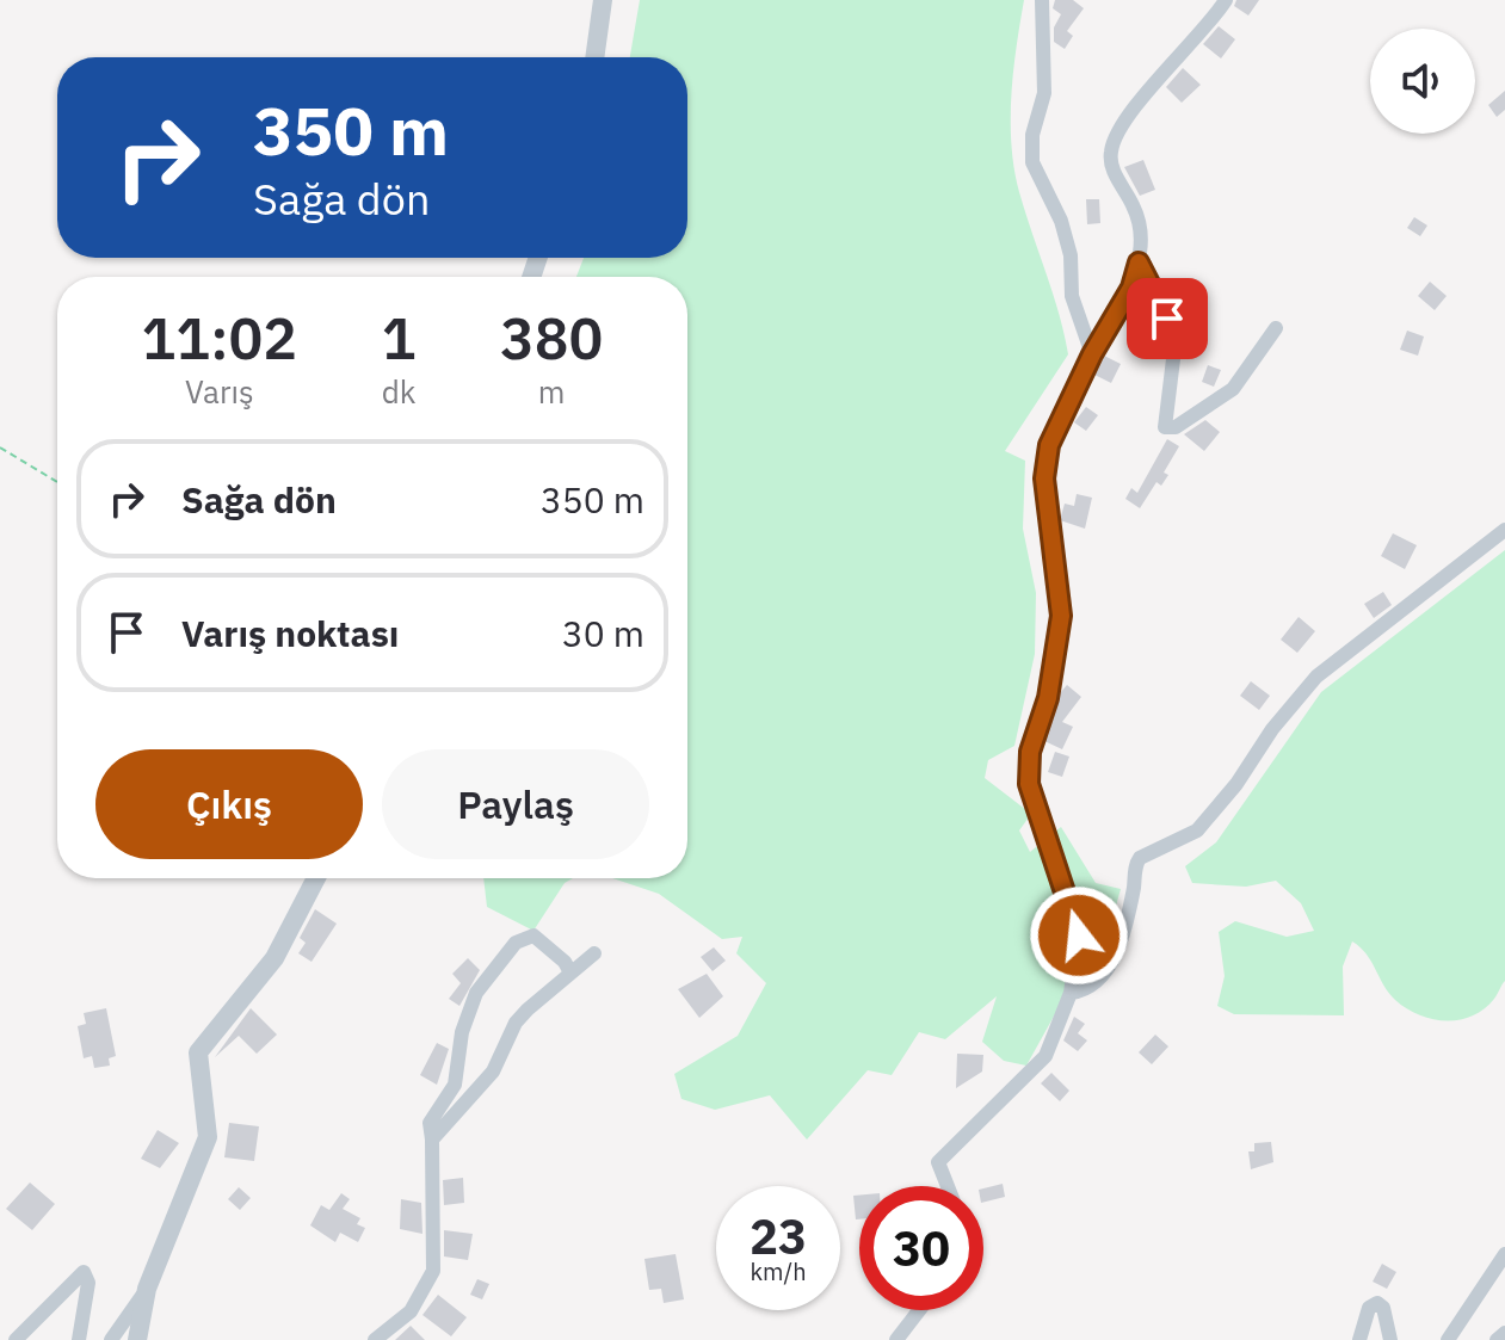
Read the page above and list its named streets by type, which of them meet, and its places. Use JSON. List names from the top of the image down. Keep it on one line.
{"page":{"turn":["350 m","Sağa dön"],"eta":["11:02","Varış","1","dk","380","m"],"list":[{"name":"Sağa dön","value":"350 m"},{"name":"Varış noktası","value":"30 m"}],"buttons":["Çıkış","Paylaş"],"speed":"23 km/h","limit":"30"}}
